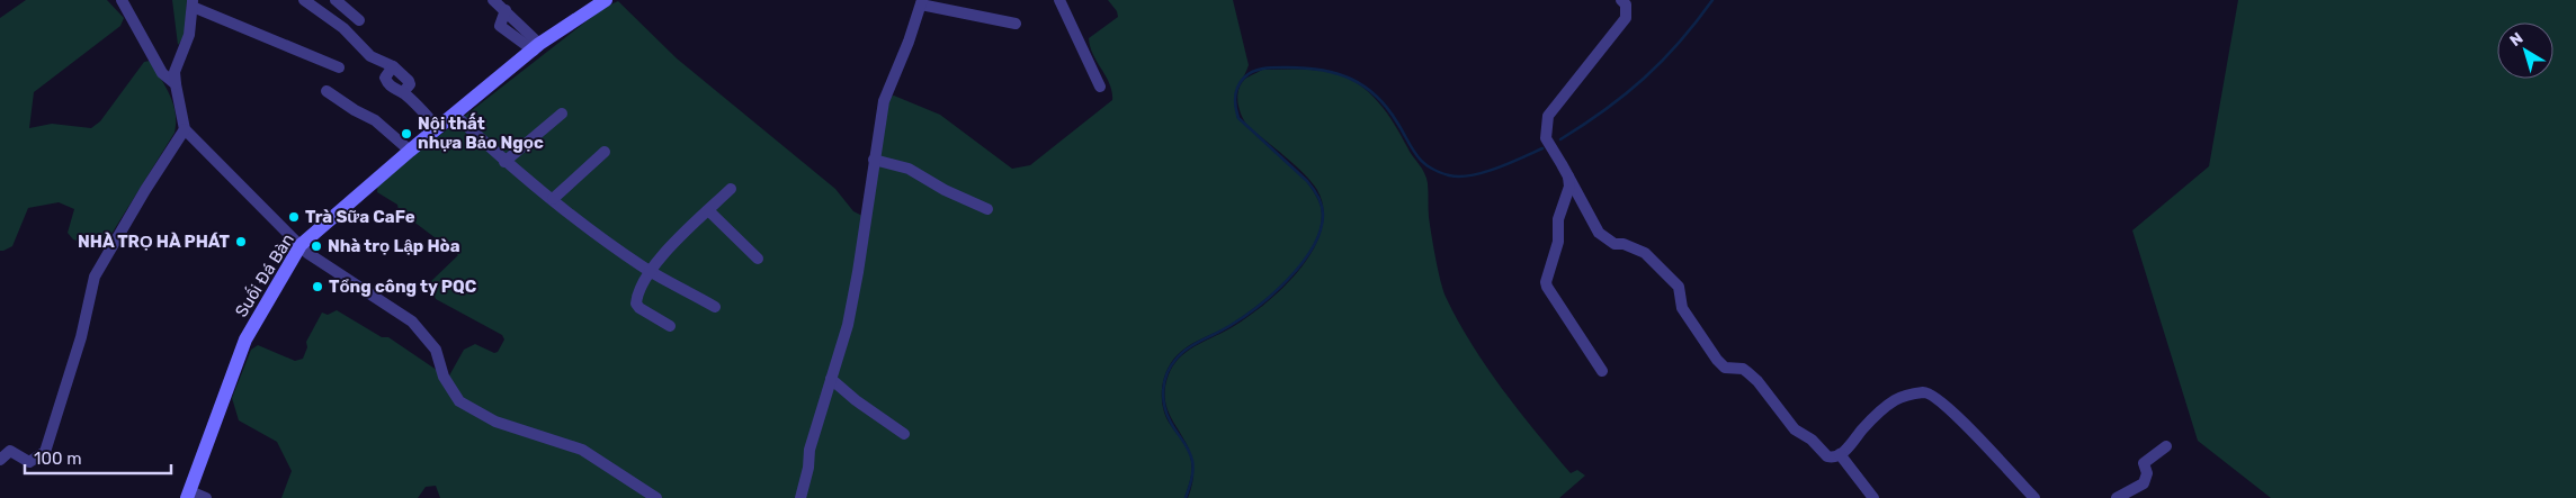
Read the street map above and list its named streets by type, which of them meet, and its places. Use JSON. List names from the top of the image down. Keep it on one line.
{"streets":{"street":["Suối Đá Bàn"]},"places":["Nội thất nhựa Bảo Ngọc","Trà Sữa CaFe","NHÀ TRỌ HÀ PHÁT","Nhà trọ Lập Hòa","Tổng công ty PQC"],"scale_bar":"100 m","north":"top left"}
